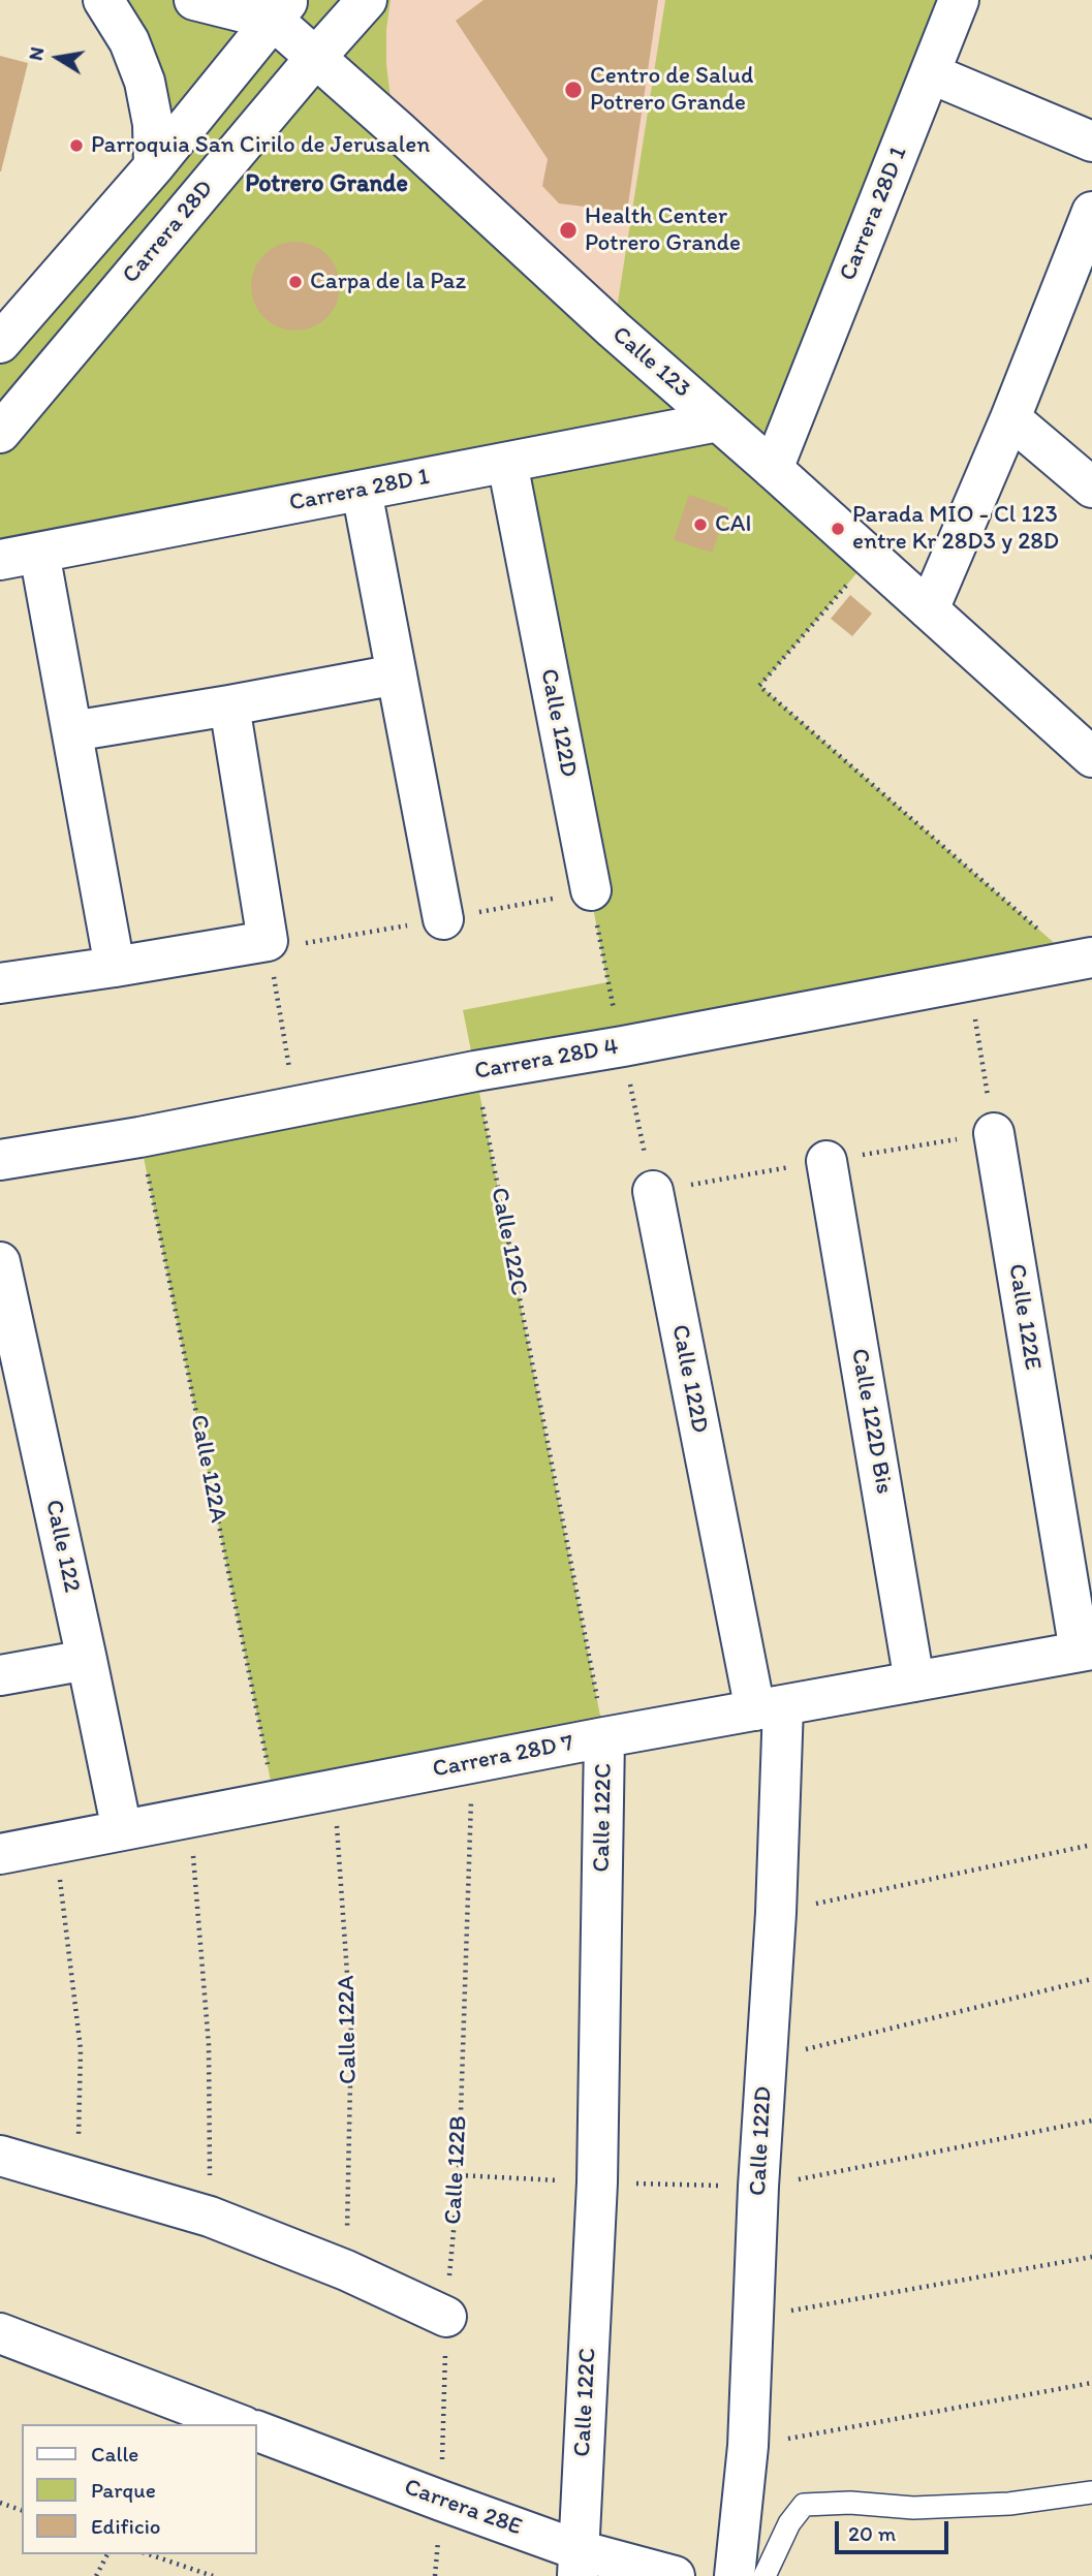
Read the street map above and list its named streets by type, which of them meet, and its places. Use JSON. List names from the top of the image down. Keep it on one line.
{"streets":{"street":["Carrera 28D 1","Carrera 28D","Calle 123","Calle 122D","Carrera 28D 4","Calle 122C","Calle 122E","Calle 122D Bis","Calle 122","Carrera 28D 7","Carrera 28E"],"path":["Calle 122A","Calle 122B"]},"crossings":[["Carrera 28D 1","Calle 123"],["Carrera 28D 1","Calle 122D"],["Carrera 28D","Calle 123"],["Calle 122D","Carrera 28D 7"],["Carrera 28D 4","Calle 122C"],["Carrera 28D 4","Calle 122A"],["Calle 122C","Carrera 28D 7"],["Calle 122C","Carrera 28E"],["Calle 122E","Carrera 28D 7"],["Calle 122D Bis","Carrera 28D 7"],["Calle 122A","Carrera 28D 7"],["Calle 122","Carrera 28D 7"],["Carrera 28D 7","Calle 122B"],["Calle 122B","Carrera 28E"]],"districts":["Potrero Grande"],"places":["Centro de Salud Potrero Grande","Parroquia San Cirilo de Jerusalen","Health Center Potrero Grande","Carpa de la Paz","CAI","Parada MIO - Cl 123 entre Kr 28D3 y 28D"],"legend":["Calle","Parque","Edificio"],"scale_bar":"20 m","north":"left"}
